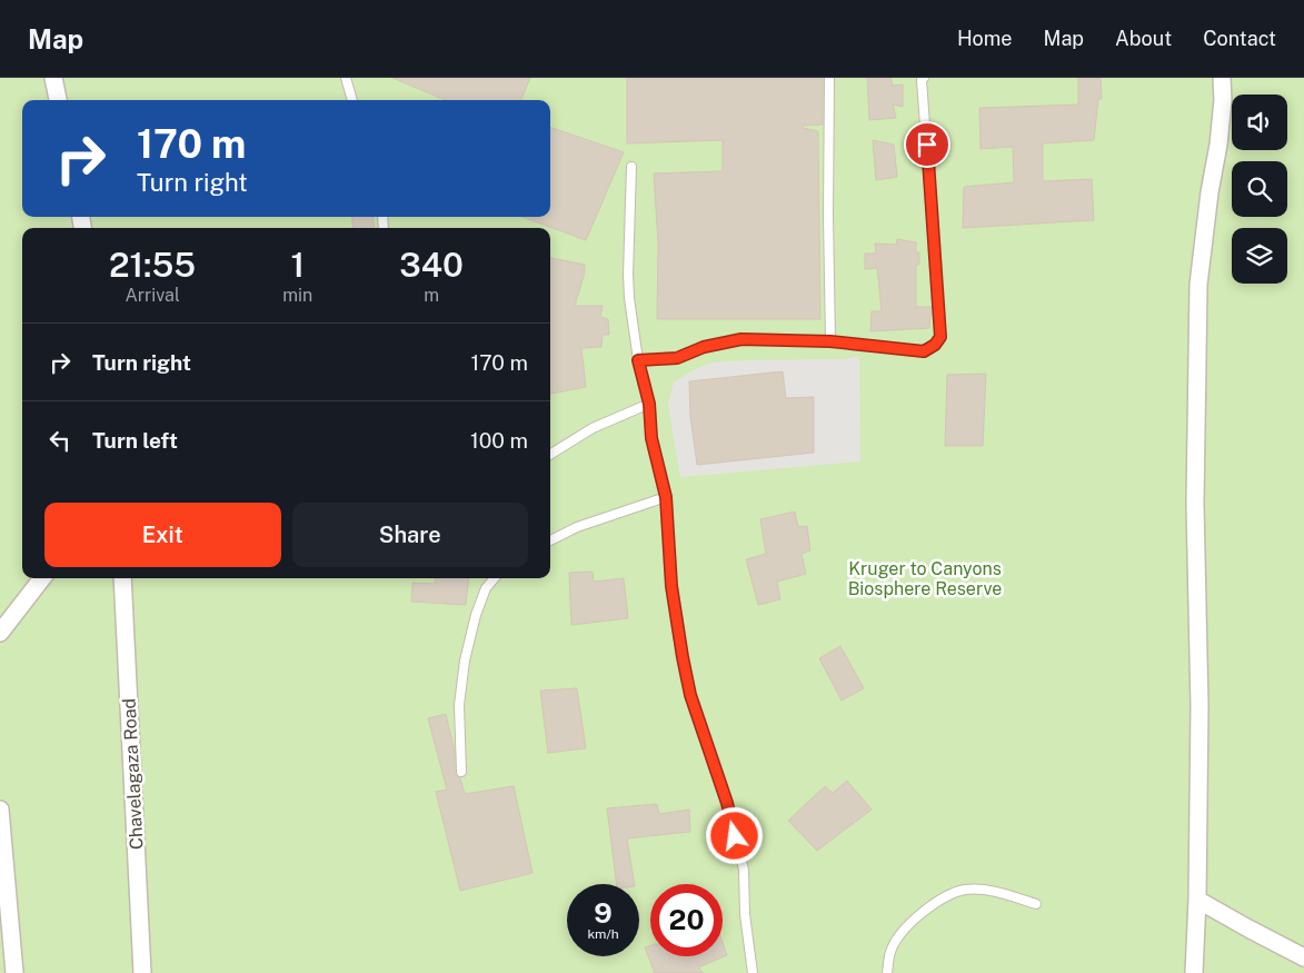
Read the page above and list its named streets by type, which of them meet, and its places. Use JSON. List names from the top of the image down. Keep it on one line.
{"streets":{"street":["Chavelagaza Road"]},"parks":["Kruger to Canyons Biosphere Reserve"],"page":{"header":"Map","nav":["Home","Map","About","Contact"],"turn":["170 m","Turn right"],"eta":["21:55","Arrival","1","min","340","m"],"list":[{"name":"Turn right","value":"170 m"},{"name":"Turn left","value":"100 m"}],"buttons":["Exit","Share"],"speed":"9 km/h","limit":"20"}}
